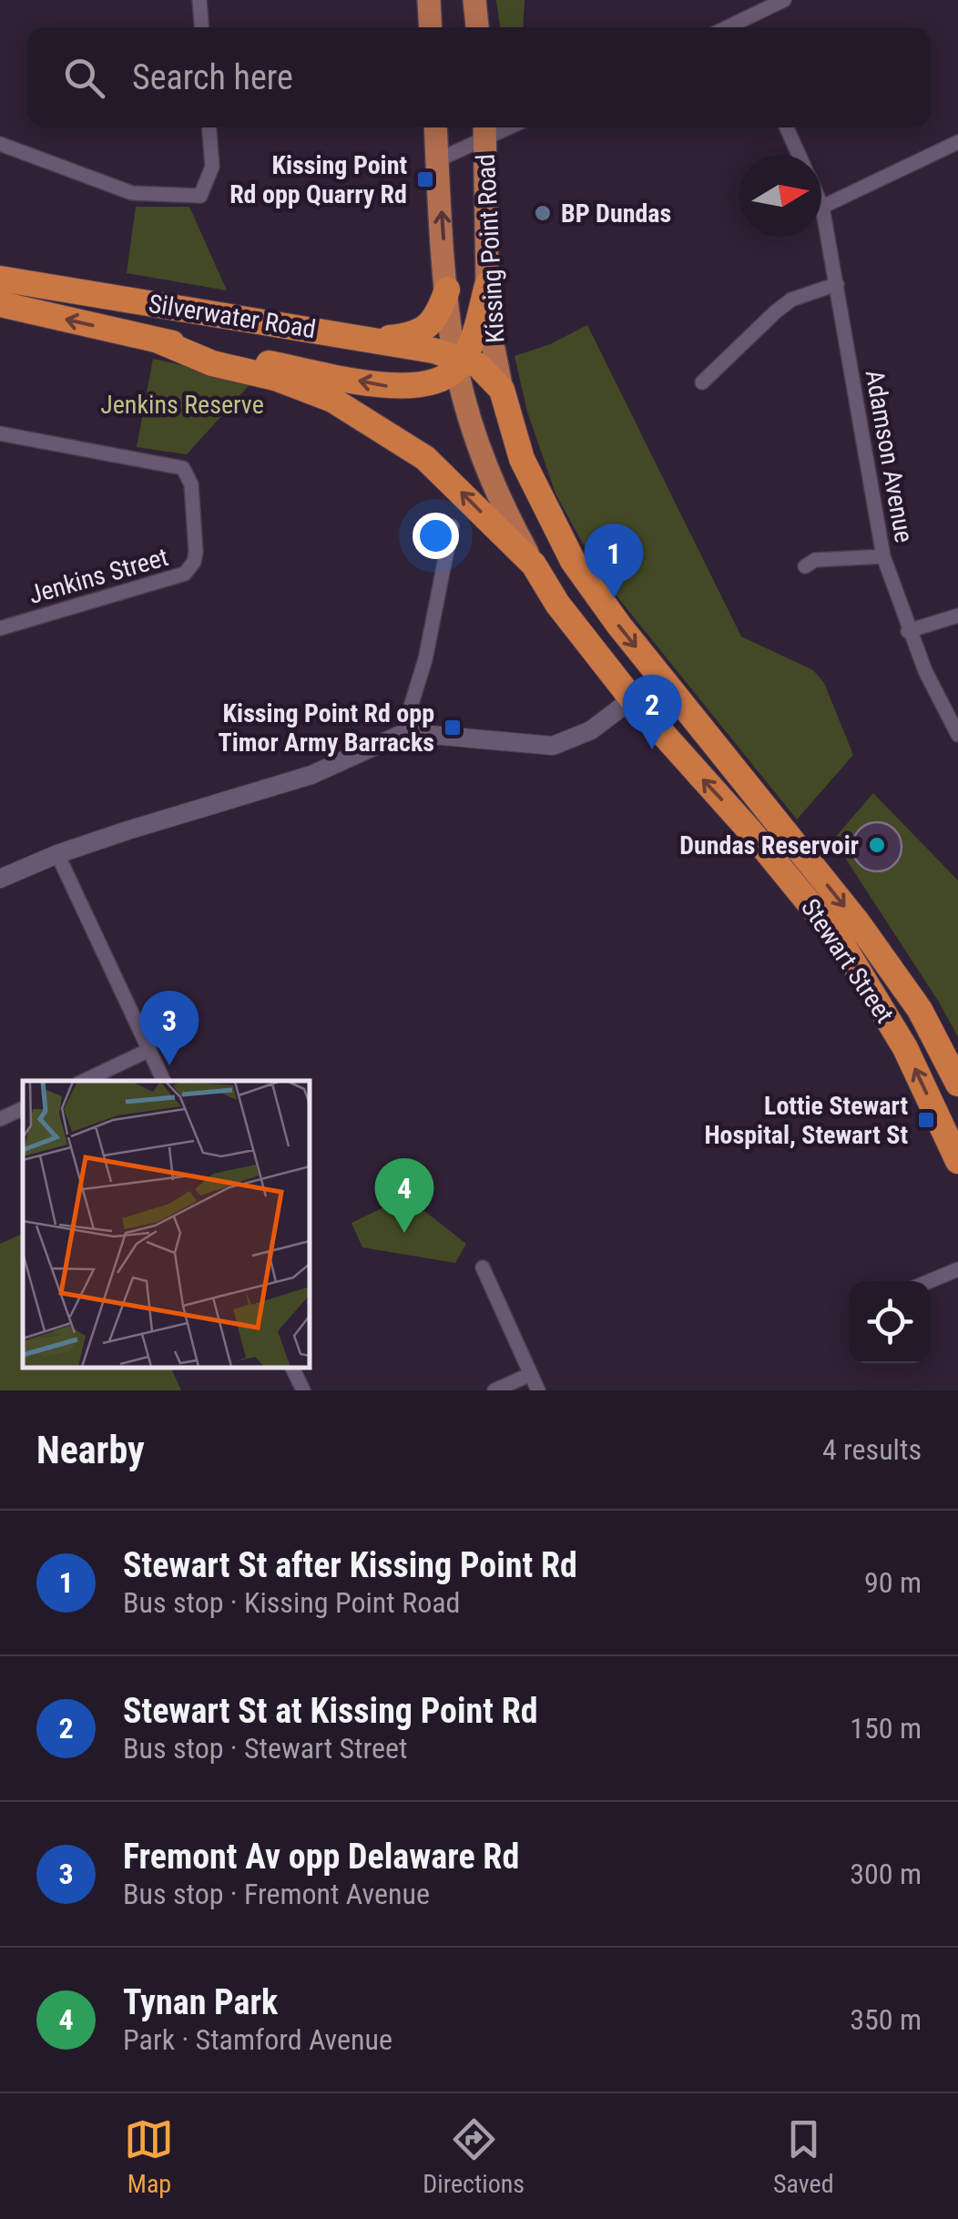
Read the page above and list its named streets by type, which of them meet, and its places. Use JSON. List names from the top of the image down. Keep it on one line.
{"streets":{"highway":["Kissing Point Road","Silverwater Road","Stewart Street"],"street":["Adamson Avenue","Jenkins Street"]},"crossings":[["Kissing Point Road","Silverwater Road"],["Kissing Point Road","Stewart Street"]],"parks":["Jenkins Reserve"],"places":{"transit":["Kissing Point Rd opp Quarry Rd","Kissing Point Rd opp Timor Army Barracks","Lottie Stewart Hospital, Stewart St"],"other":["BP Dundas","Dundas Reservoir"]},"north":"right","page":{"search":"Search here","pins":["1","2","3","4"],"heading":["Nearby","4 results"],"list":[{"mark":"1","name":"Stewart St after Kissing Point Rd","note":"Bus stop · Kissing Point Road","value":"90 m"},{"mark":"2","name":"Stewart St at Kissing Point Rd","note":"Bus stop · Stewart Street","value":"150 m"},{"mark":"3","name":"Fremont Av opp Delaware Rd","note":"Bus stop · Fremont Avenue","value":"300 m"},{"mark":"4","name":"Tynan Park","note":"Park · Stamford Avenue","value":"350 m"}],"nav":["Map","Directions","Saved"]}}
